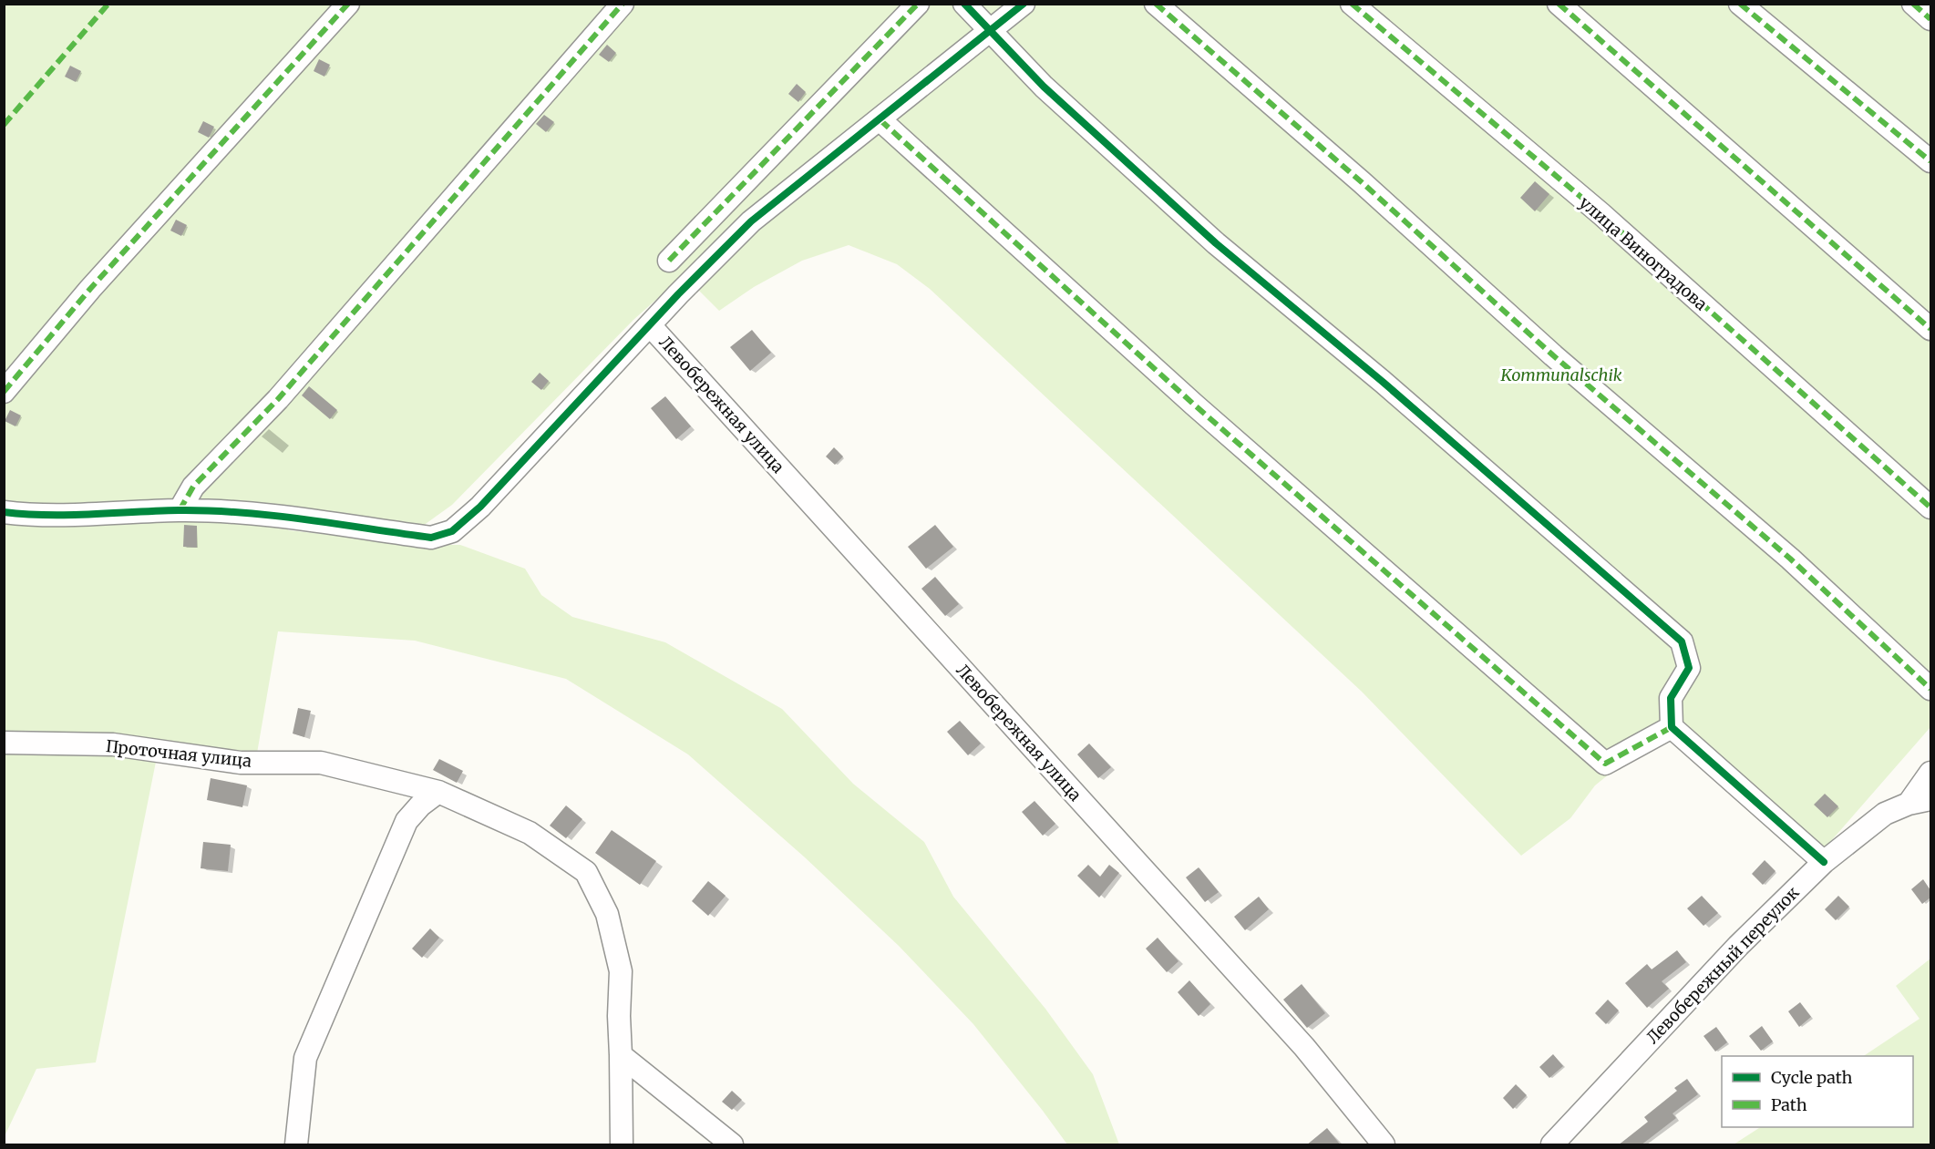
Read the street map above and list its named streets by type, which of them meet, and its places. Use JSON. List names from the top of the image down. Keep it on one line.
{"streets":{"street":["улица Виноградова","Левобережная улица","Проточная улица","Левобережный переулок"]},"parks":["Kommunalschik"],"legend":["Cycle path","Path"]}
